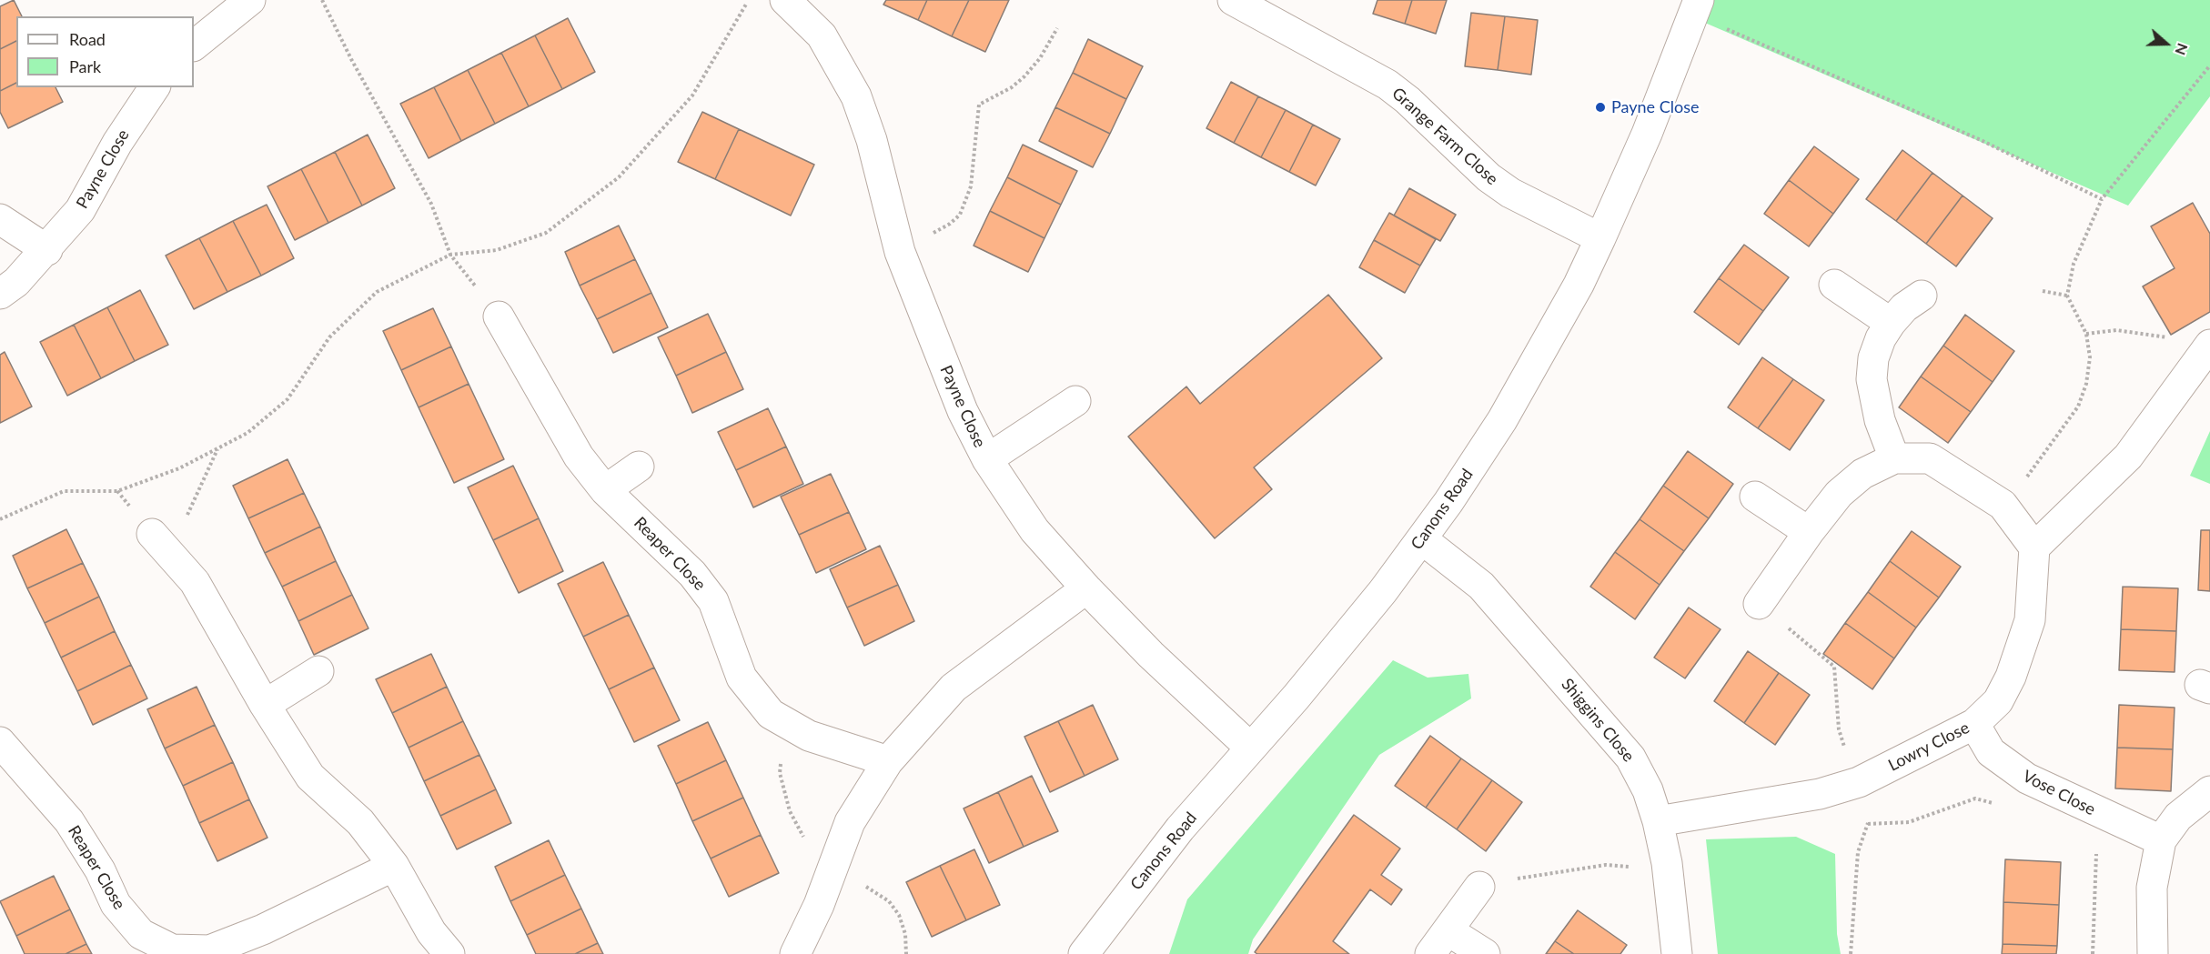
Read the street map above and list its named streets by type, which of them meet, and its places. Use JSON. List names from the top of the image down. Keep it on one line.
{"streets":{"street":["Grange Farm Close","Payne Close","Canons Road","Reaper Close","Shiggins Close","Lowry Close","Vose Close"]},"crossings":[["Grange Farm Close","Canons Road"],["Payne Close","Canons Road"],["Canons Road","Shiggins Close"],["Shiggins Close","Lowry Close"],["Lowry Close","Vose Close"]],"places":["Payne Close"],"legend":["Road","Park"],"north":"right"}
